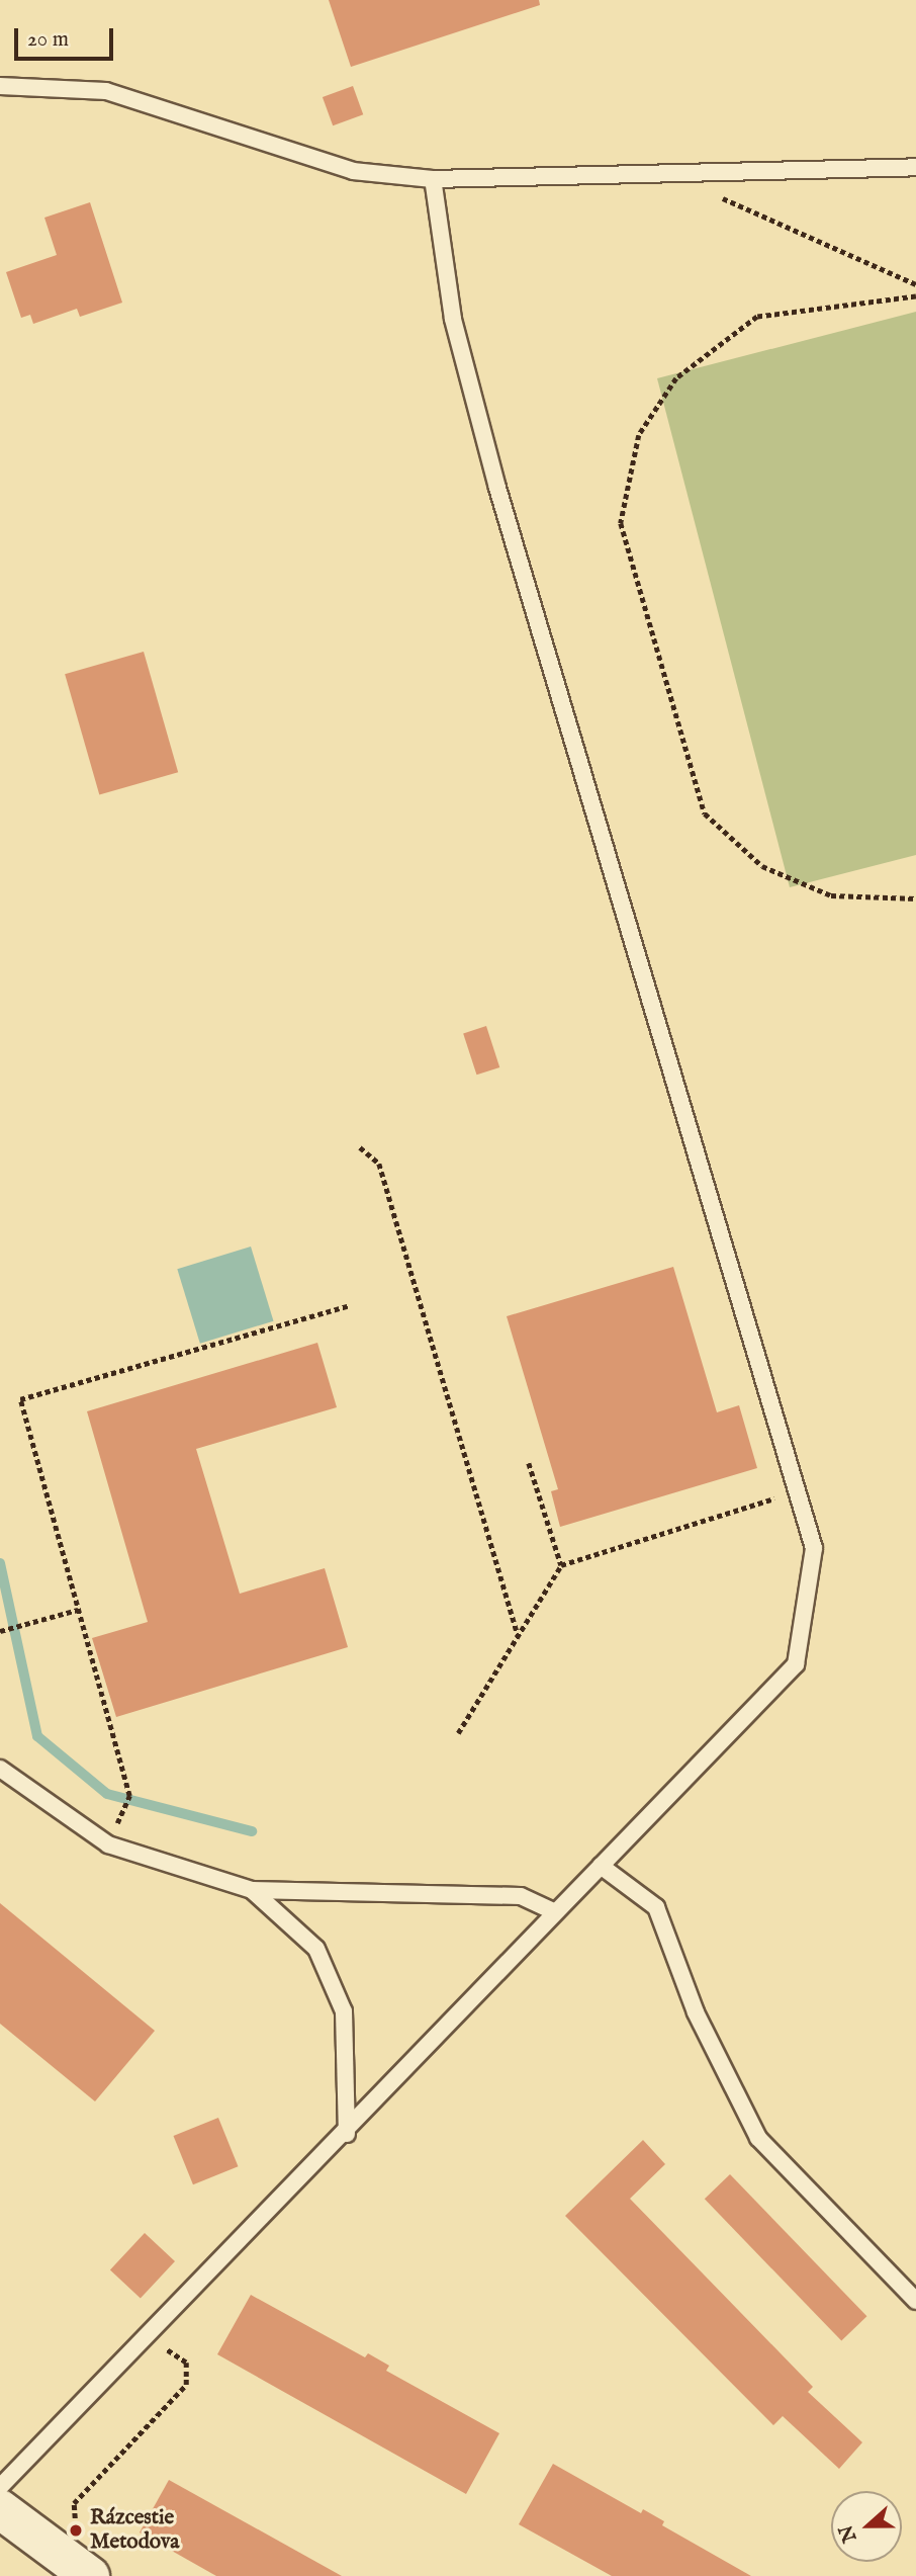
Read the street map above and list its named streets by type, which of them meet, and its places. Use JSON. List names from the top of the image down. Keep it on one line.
{"places":["Rázcestie Metodova"],"scale_bar":"20 m","north":"left"}
